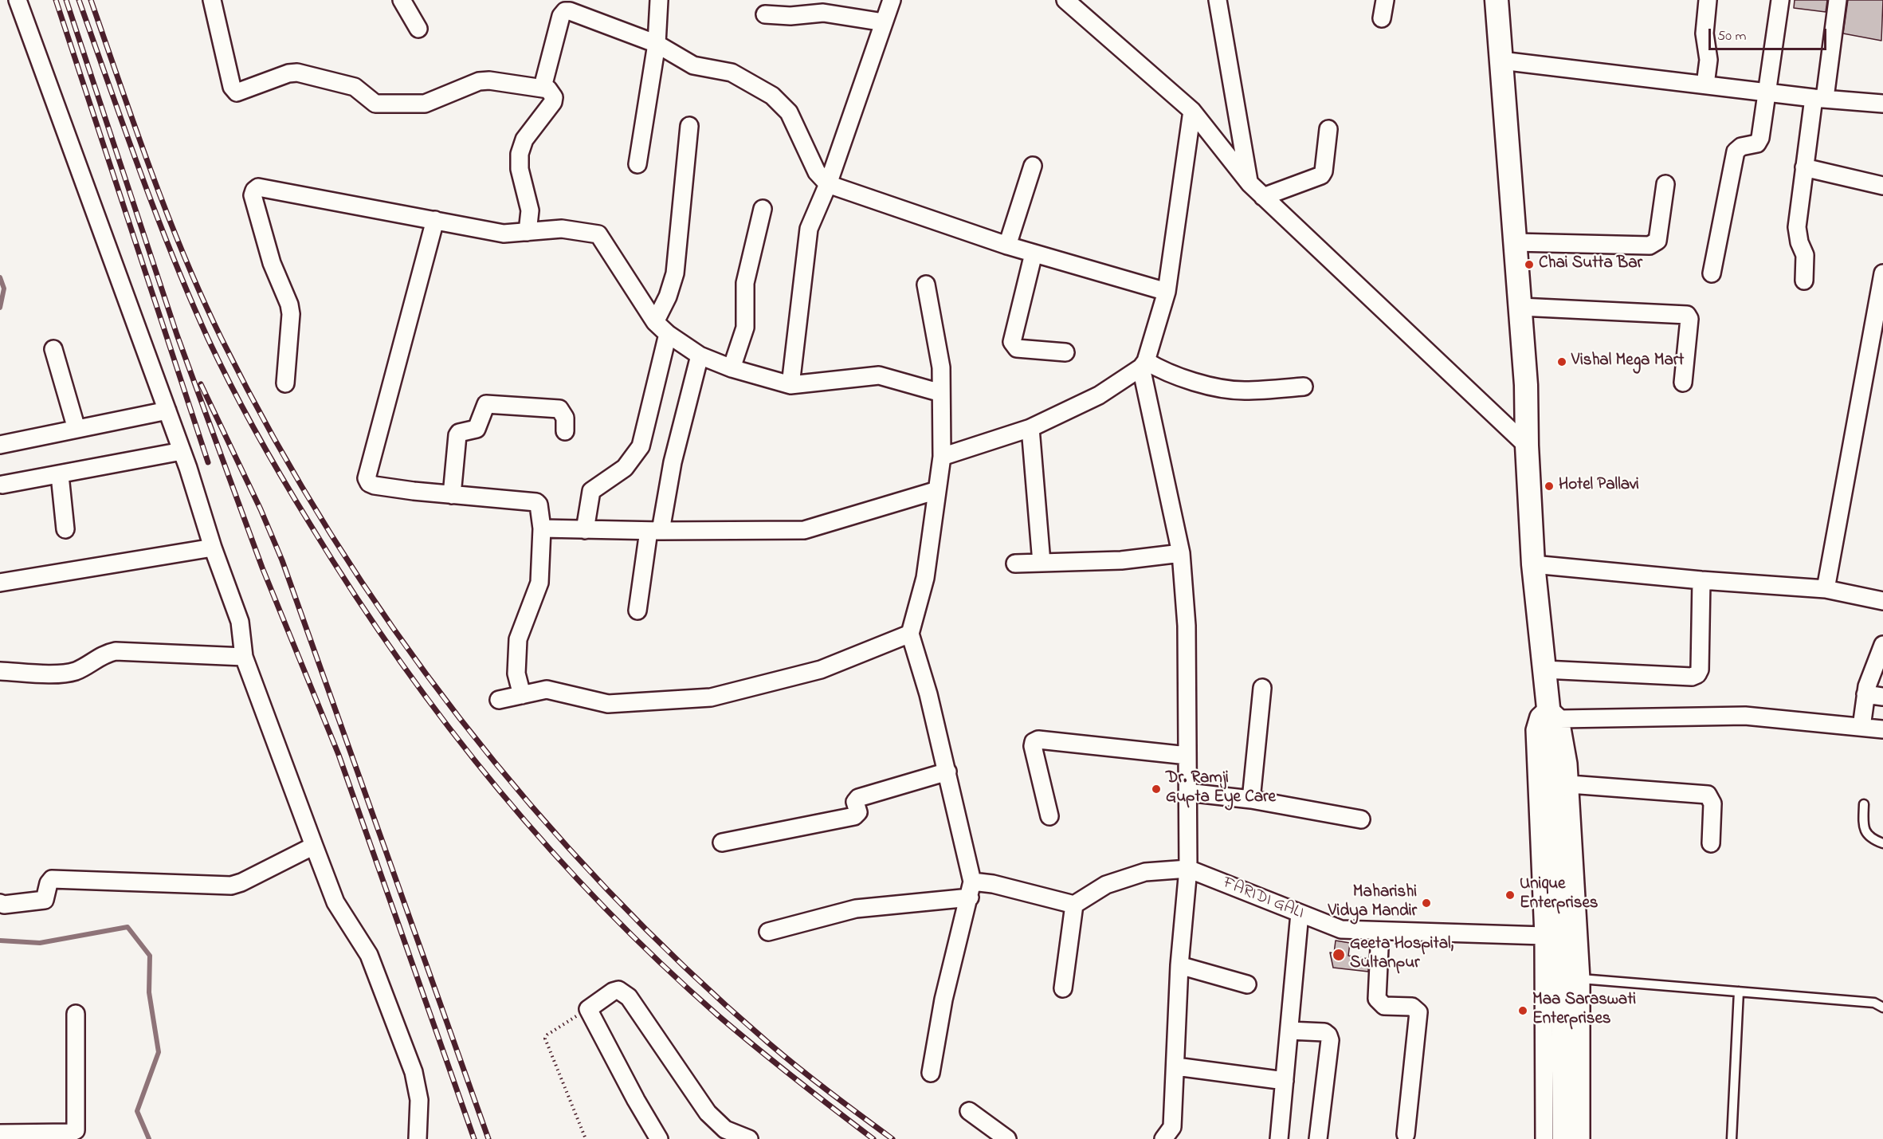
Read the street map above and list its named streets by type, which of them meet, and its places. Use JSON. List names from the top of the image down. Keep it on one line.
{"streets":{"street":["FARIDI GALI"]},"places":["Chai Sutta Bar","Vishal Mega Mart","Hotel Pallavi","Dr. Ramji Gupta Eye Care","Unique Enterprises","Maharishi Vidya Mandir","Geeta Hospital, Sultanpur","Maa Saraswati Enterprises"],"scale_bar":"50 m"}
